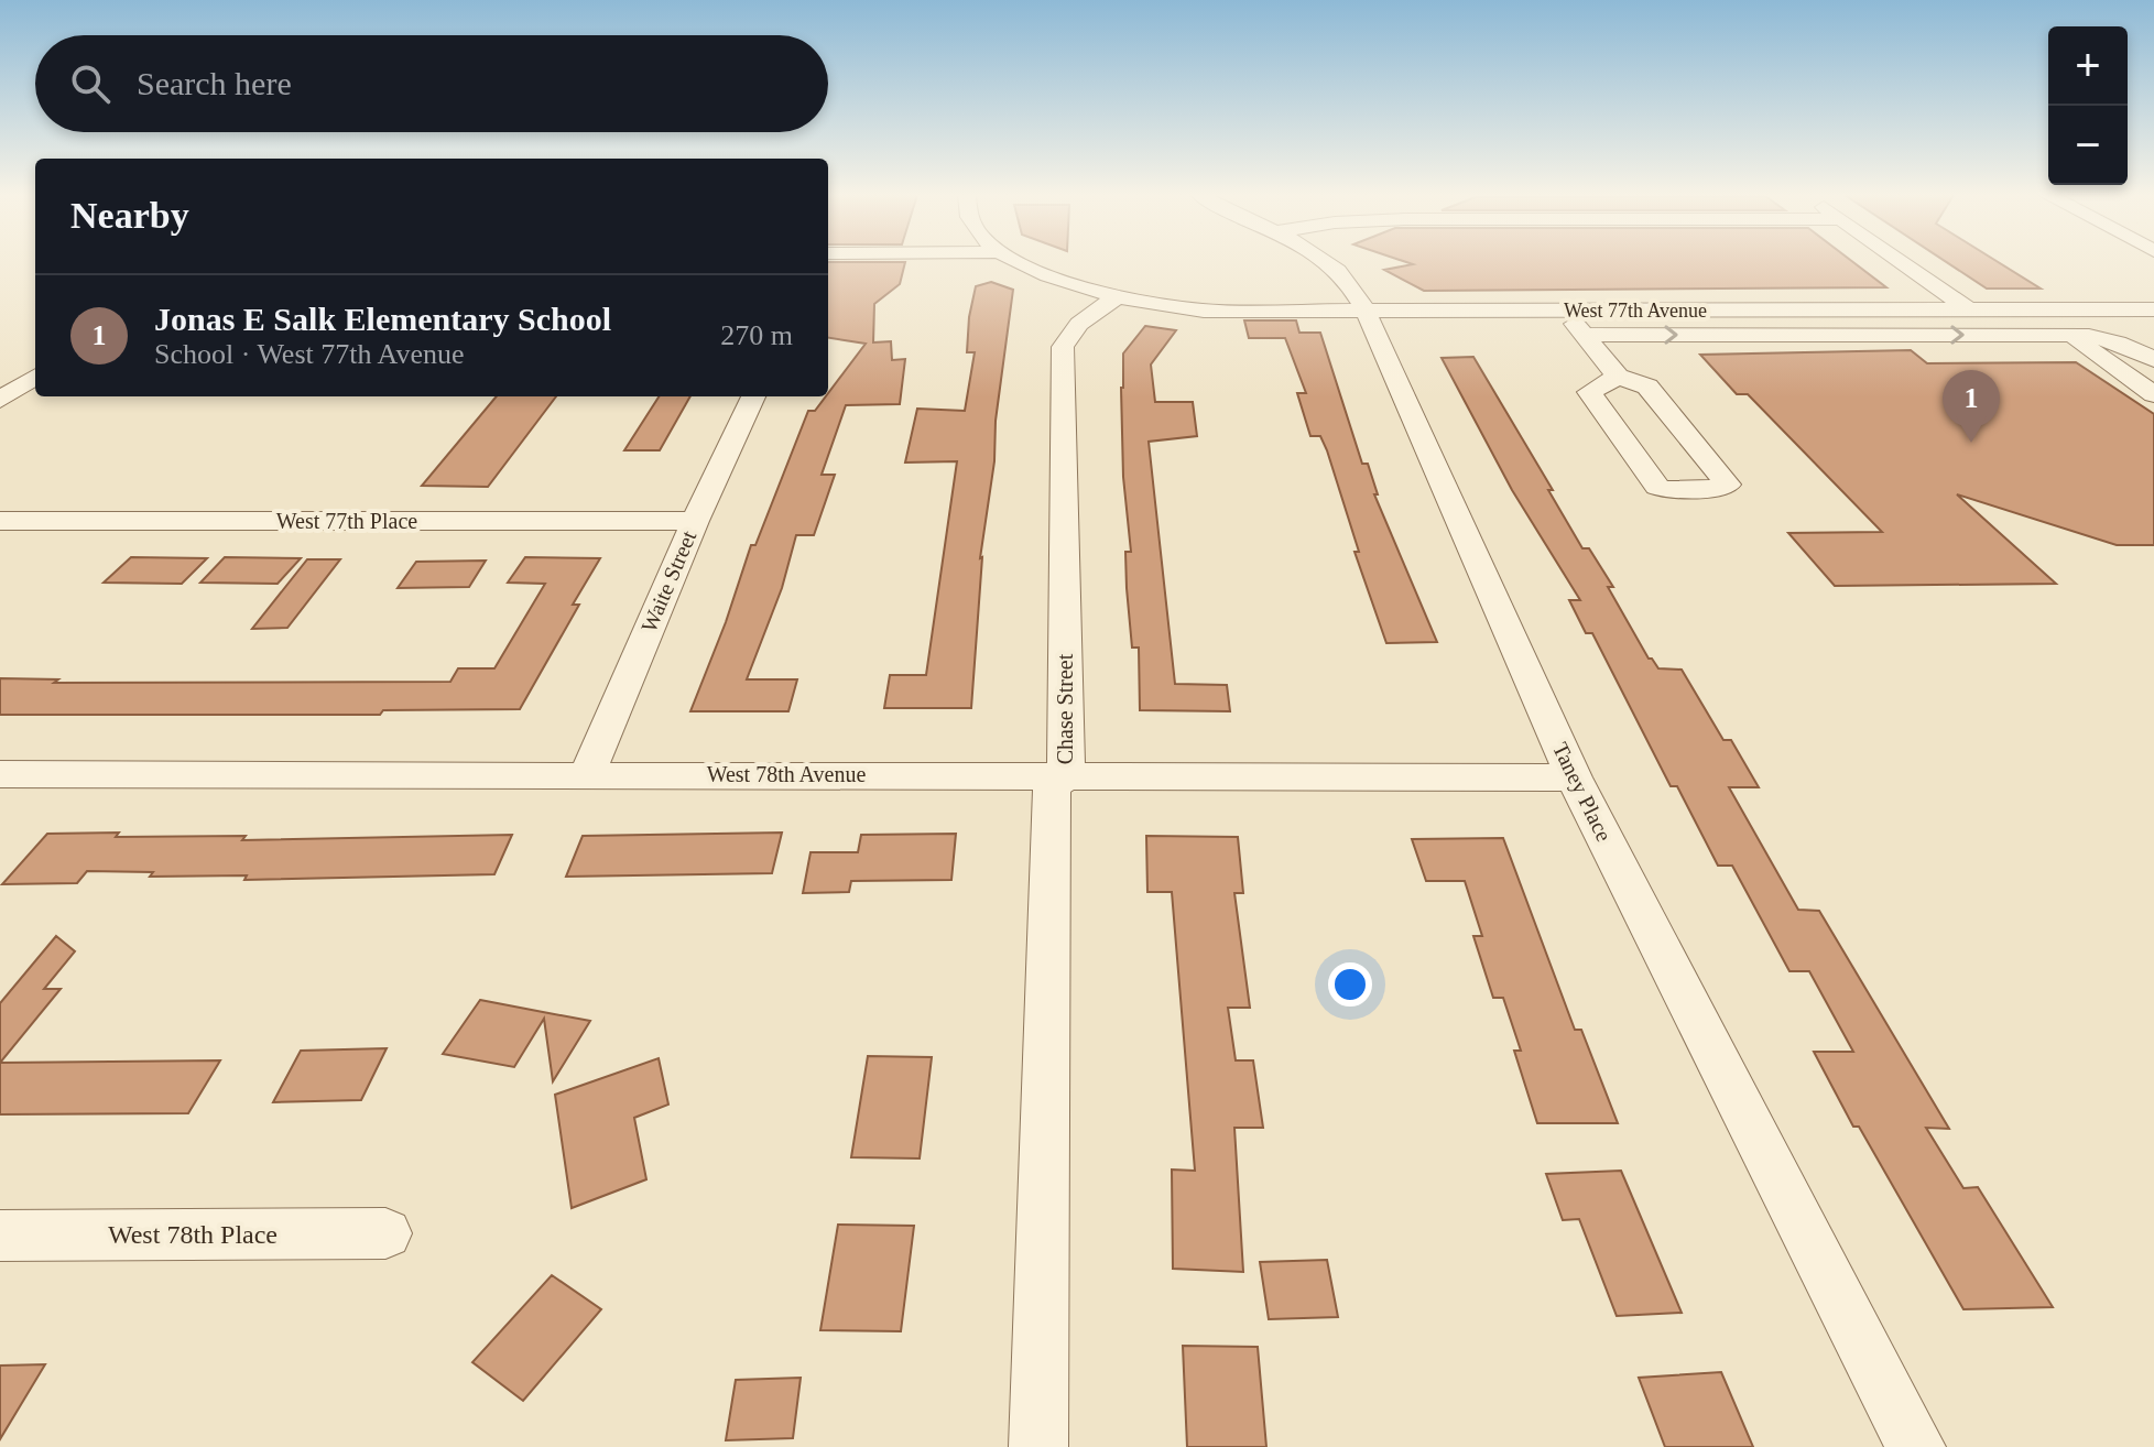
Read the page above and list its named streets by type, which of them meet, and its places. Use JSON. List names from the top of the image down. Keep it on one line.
{"streets":{"street":["West 77th Avenue","West 77th Place","Waite Street","Chase Street","West 78th Avenue","Taney Place","West 78th Place"]},"crossings":[["West 77th Avenue","Chase Street"],["West 77th Avenue","Taney Place"],["West 77th Place","Waite Street"],["Waite Street","West 78th Avenue"],["Chase Street","West 78th Avenue"],["West 78th Avenue","Taney Place"]],"page":{"map_buttons":["+","−"],"search":"Search here","heading":"Nearby","list":[{"mark":"1","name":"Jonas E Salk Elementary School","note":"School · West 77th Avenue","value":"270 m"}],"pins":"1"}}
